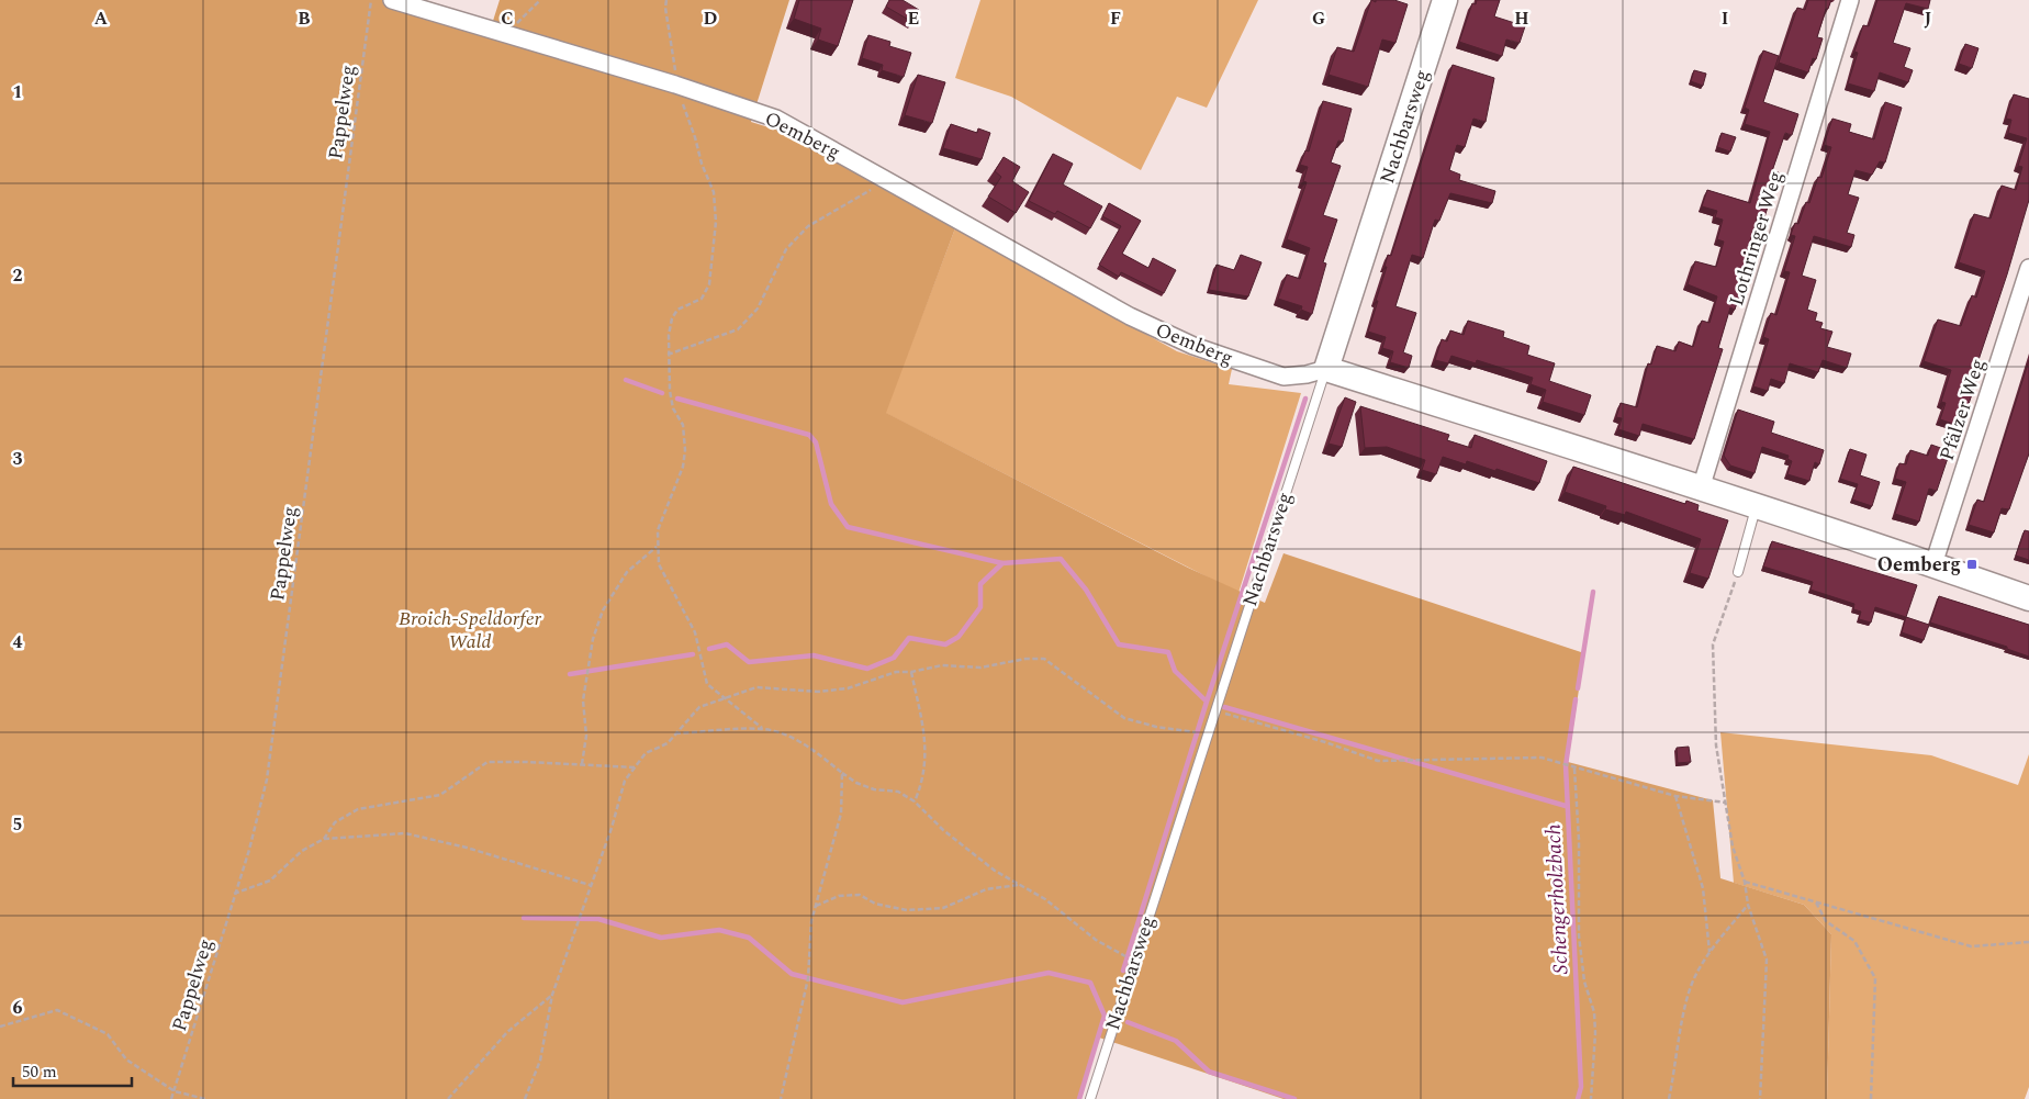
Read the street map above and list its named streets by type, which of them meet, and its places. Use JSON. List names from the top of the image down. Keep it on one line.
{"streets":{"street":["Nachbarsweg","Oemberg","Lothringer Weg","Pfälzer Weg"],"path":["Pappelweg"]},"crossings":[["Nachbarsweg","Oemberg"],["Oemberg","Lothringer Weg"],["Oemberg","Pfälzer Weg"]],"water":["Schengerholzbach"],"parks":["Broich-Speldorfer Wald"],"places":{"transit":["Oemberg"]},"scale_bar":"50 m","grid":{"columns":["A","B","C","D","E","F","G","H","I","J"],"rows":["1","2","3","4","5","6"]}}
